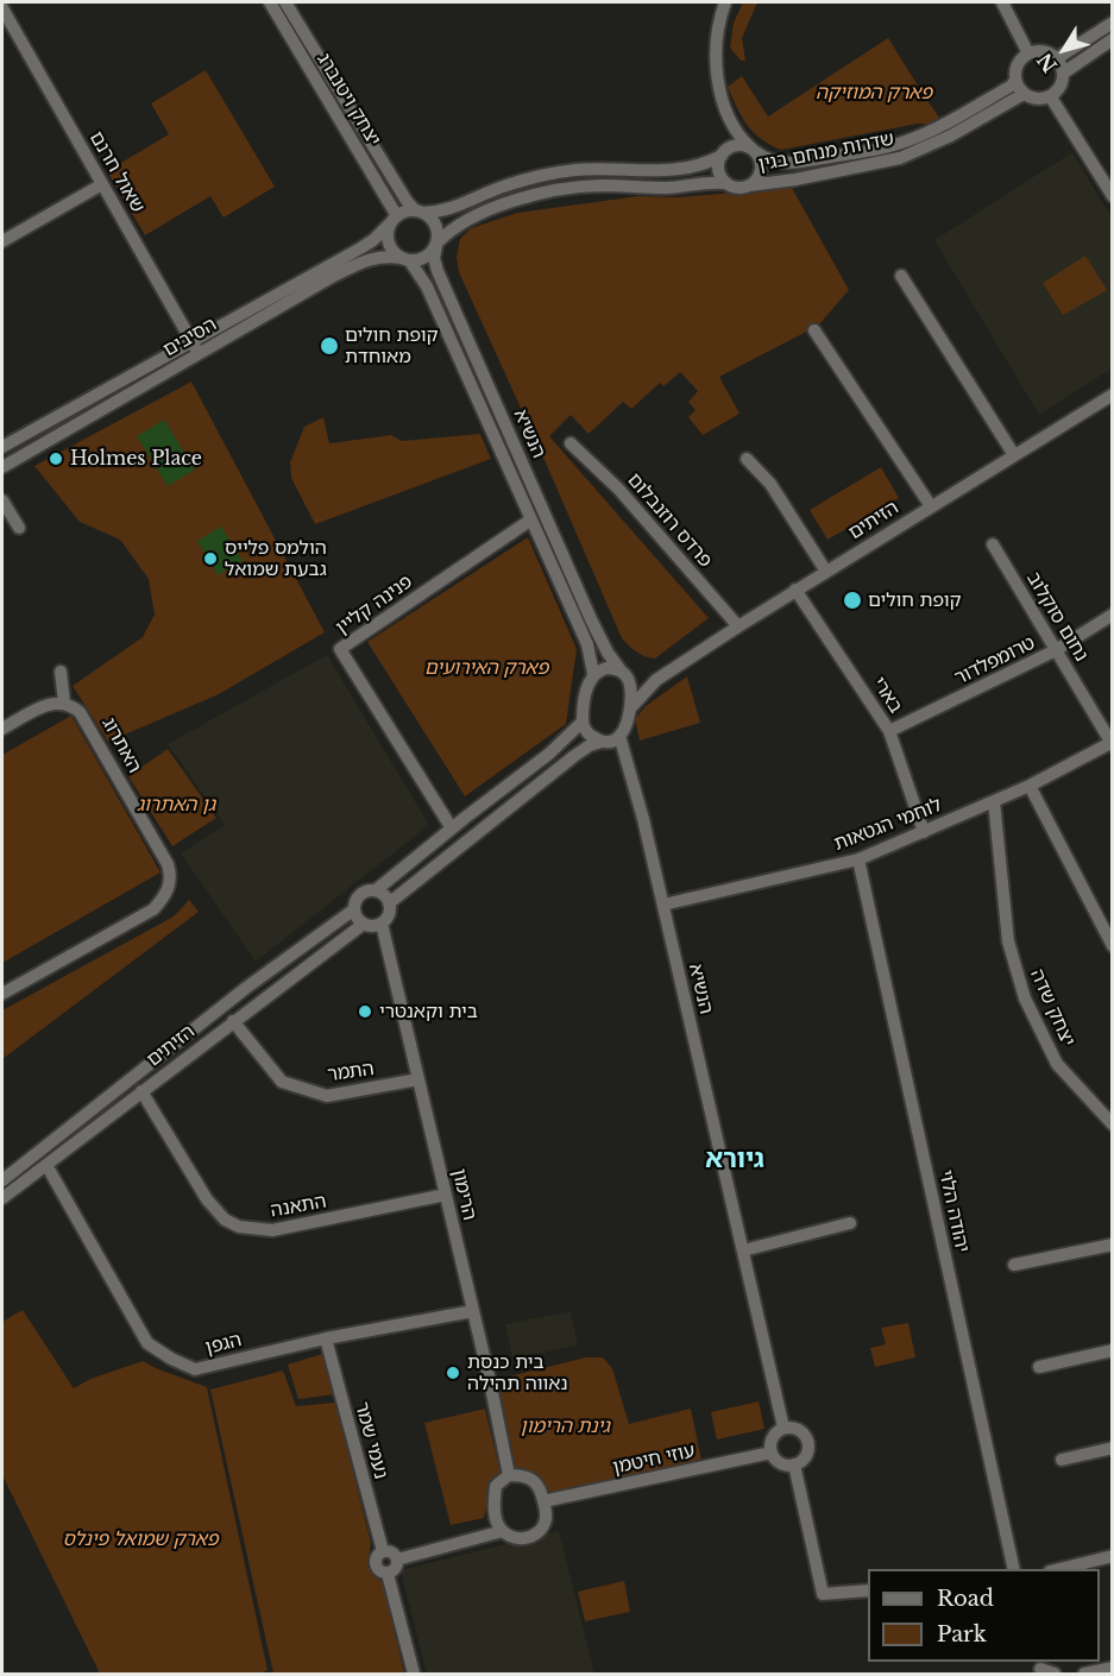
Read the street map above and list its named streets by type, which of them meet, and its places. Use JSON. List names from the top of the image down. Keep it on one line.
{"streets":{"street":["יצחק ויטנברג","שדרות מנחם בגין","שאול חרנם","הסיבים","הנשיא","פרדס רוזנבלום","הזיתים","פנינה קליין","נחום סוקלוב","טרומפלדור","בארי","האתרוג","לוחמי הגטאות","יצחק שדה","התמר","הרימון","התאנה","יהודה הלוי","הגפן","נעמי שמר","עוזי חיטמן"]},"crossings":[["יצחק ויטנברג","הסיבים"],["יצחק ויטנברג","הנשיא"],["שאול חרנם","הסיבים"],["הסיבים","הנשיא"],["הנשיא","הזיתים"],["הנשיא","פנינה קליין"],["הנשיא","לוחמי הגטאות"],["הנשיא","עוזי חיטמן"],["פרדס רוזנבלום","הזיתים"],["הזיתים","בארי"],["הזיתים","התמר"],["הזיתים","הרימון"],["הזיתים","התאנה"],["הזיתים","הגפן"],["נחום סוקלוב","טרומפלדור"],["נחום סוקלוב","לוחמי הגטאות"],["טרומפלדור","בארי"],["בארי","לוחמי הגטאות"],["לוחמי הגטאות","יצחק שדה"],["לוחמי הגטאות","יהודה הלוי"],["התמר","הרימון"],["הרימון","התאנה"],["הרימון","הגפן"],["הרימון","עוזי חיטמן"],["הגפן","נעמי שמר"]],"districts":["גיורא"],"parks":["פארק המוזיקה","פארק האירועים","גן האתרוג","גינת הרימון","פארק שמואל פינלס"],"places":["קופת חולים מאוחדת","Holmes Place","הולמס פלייס גבעת שמואל","קופת חולים","בית וקאנטרי","בית כנסת נאווה תהילה"],"legend":["Road","Park"],"north":"bottom left"}
